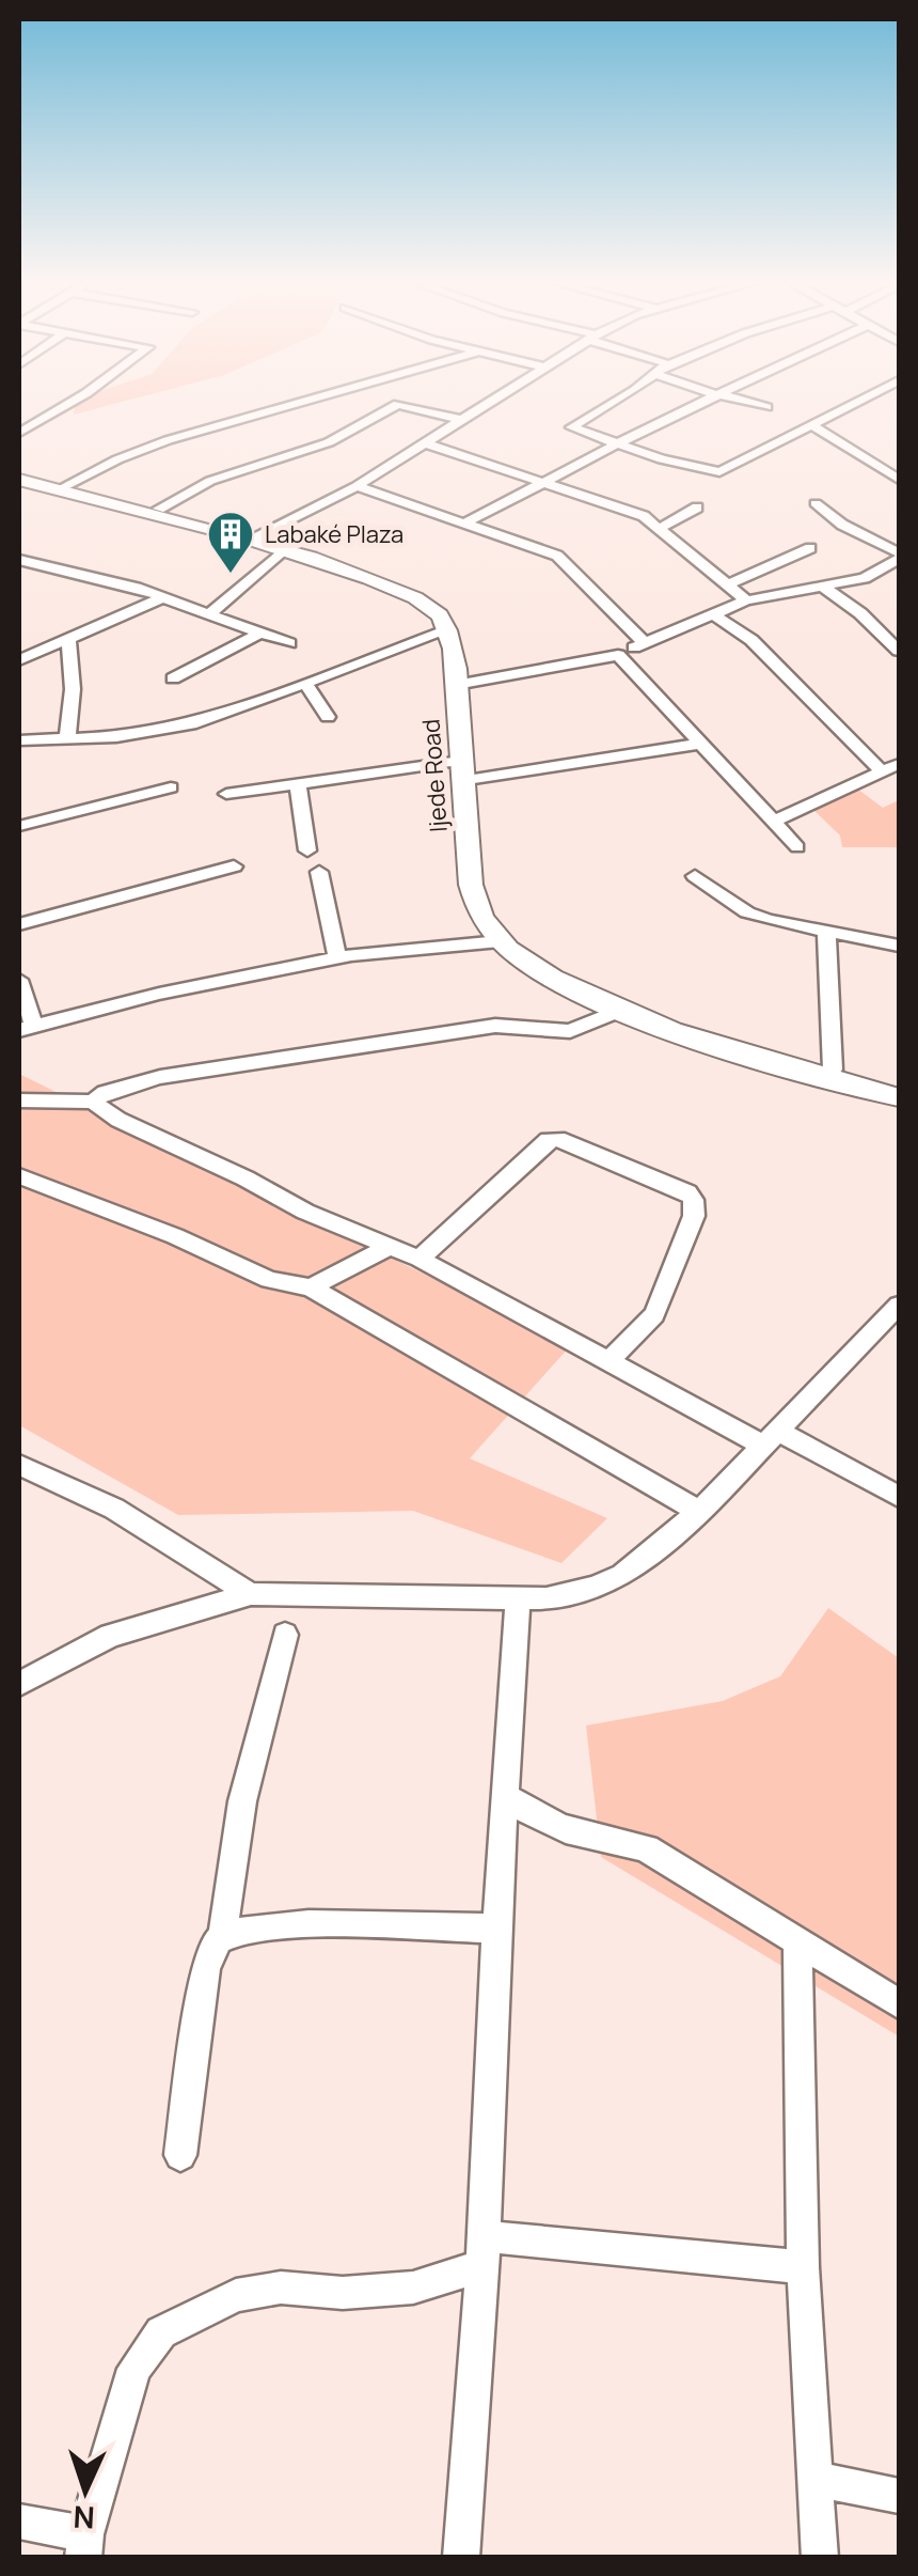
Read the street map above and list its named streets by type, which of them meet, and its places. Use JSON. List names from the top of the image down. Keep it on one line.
{"streets":{"main road":["Ijede Road"]},"places":{"building":["Labaké Plaza"]},"north":"bottom"}
